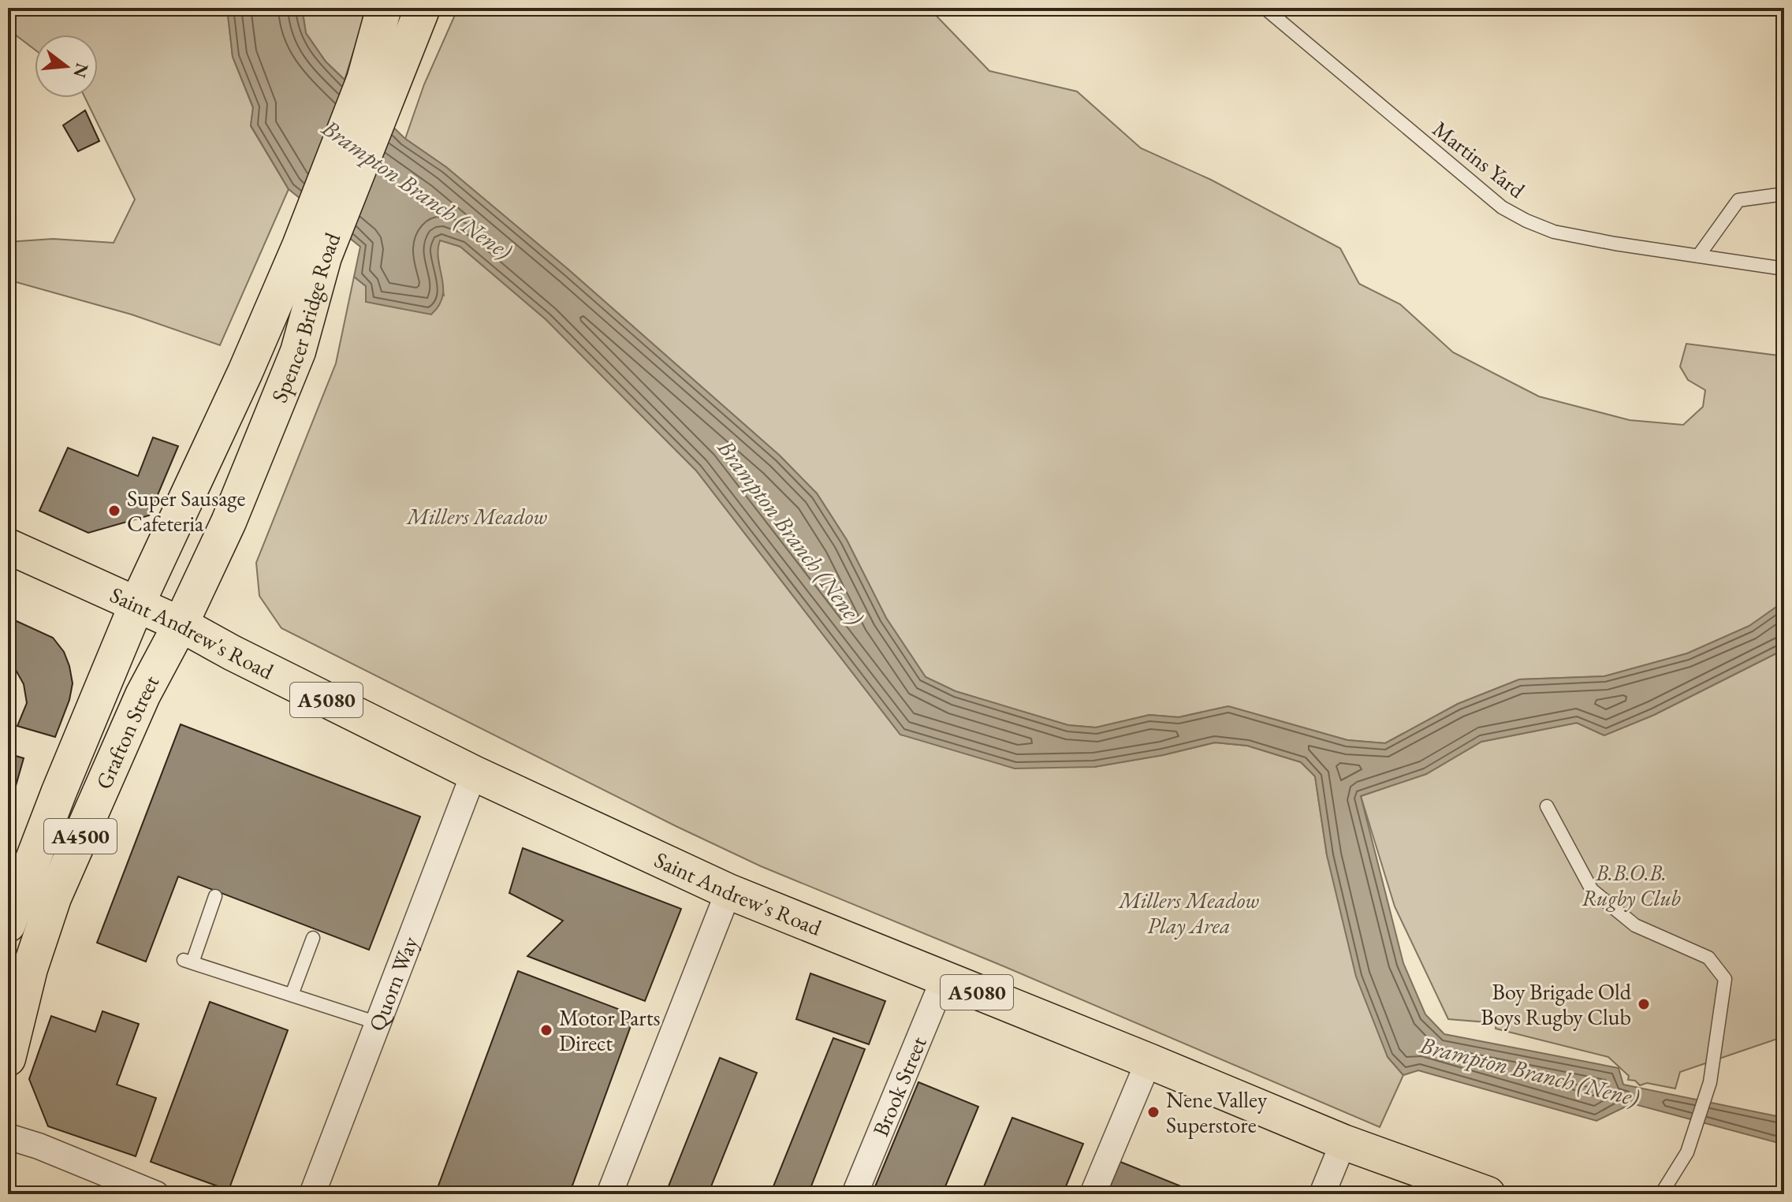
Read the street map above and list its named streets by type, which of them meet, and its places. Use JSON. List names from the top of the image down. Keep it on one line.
{"streets":{"main road":["Spencer Bridge Road","Saint Andrew's Road","A5080","Grafton Street","A4500"],"street":["Quorn Way","Brook Street"],"lane":["Martins Yard"]},"crossings":[["Spencer Bridge Road","Saint Andrew's Road"],["Spencer Bridge Road","Grafton Street"],["Saint Andrew's Road","Grafton Street"],["Saint Andrew's Road","Quorn Way"],["Saint Andrew's Road","Brook Street"]],"water":["Brampton Branch (Nene)"],"parks":["Millers Meadow","B.B.O.B. Rugby Club","Millers Meadow Play Area"],"places":["Super Sausage Cafeteria","Boy Brigade Old Boys Rugby Club","Motor Parts Direct","Nene Valley Superstore"],"north":"right"}
